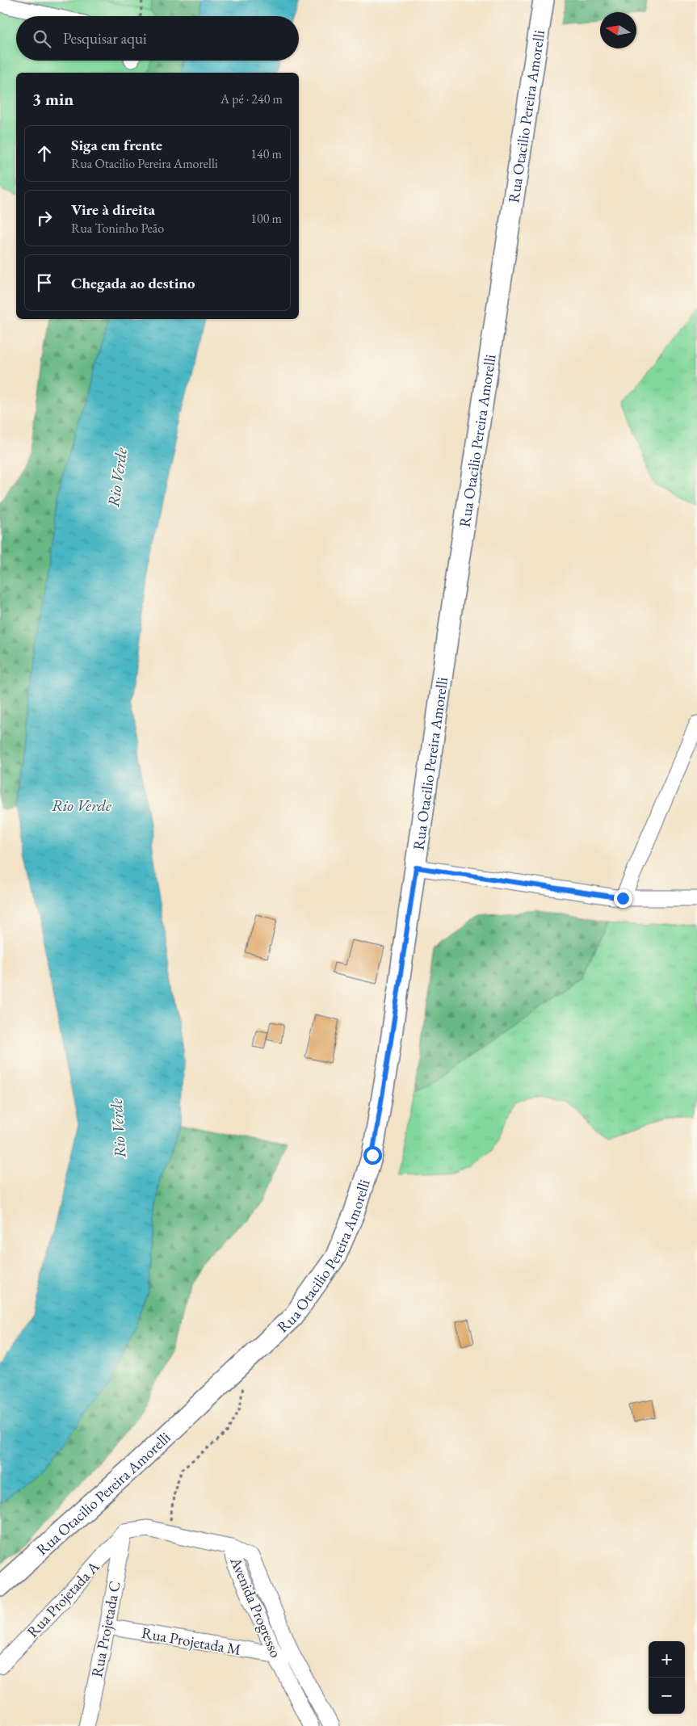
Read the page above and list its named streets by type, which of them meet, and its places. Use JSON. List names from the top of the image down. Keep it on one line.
{"streets":{"main road":["Rua Otacilio Pereira Amorelli"],"street":["Rua Projetada A","Avenida Progresso","Rua Projetada C","Rua Projetada M"]},"crossings":[["Rua Projetada A","Rua Projetada C"],["Avenida Progresso","Rua Projetada M"],["Rua Projetada C","Rua Projetada M"]],"water":["Rio Verde"],"north":"left","page":{"search":"Pesquisar aqui","heading":["3 min","A pé · 240 m"],"list":[["Siga em frente","Rua Otacilio Pereira Amorelli","140 m"],["Vire à direita","Rua Toninho Peão","100 m"],"Chegada ao destino"],"map_buttons":["+","−"]}}
